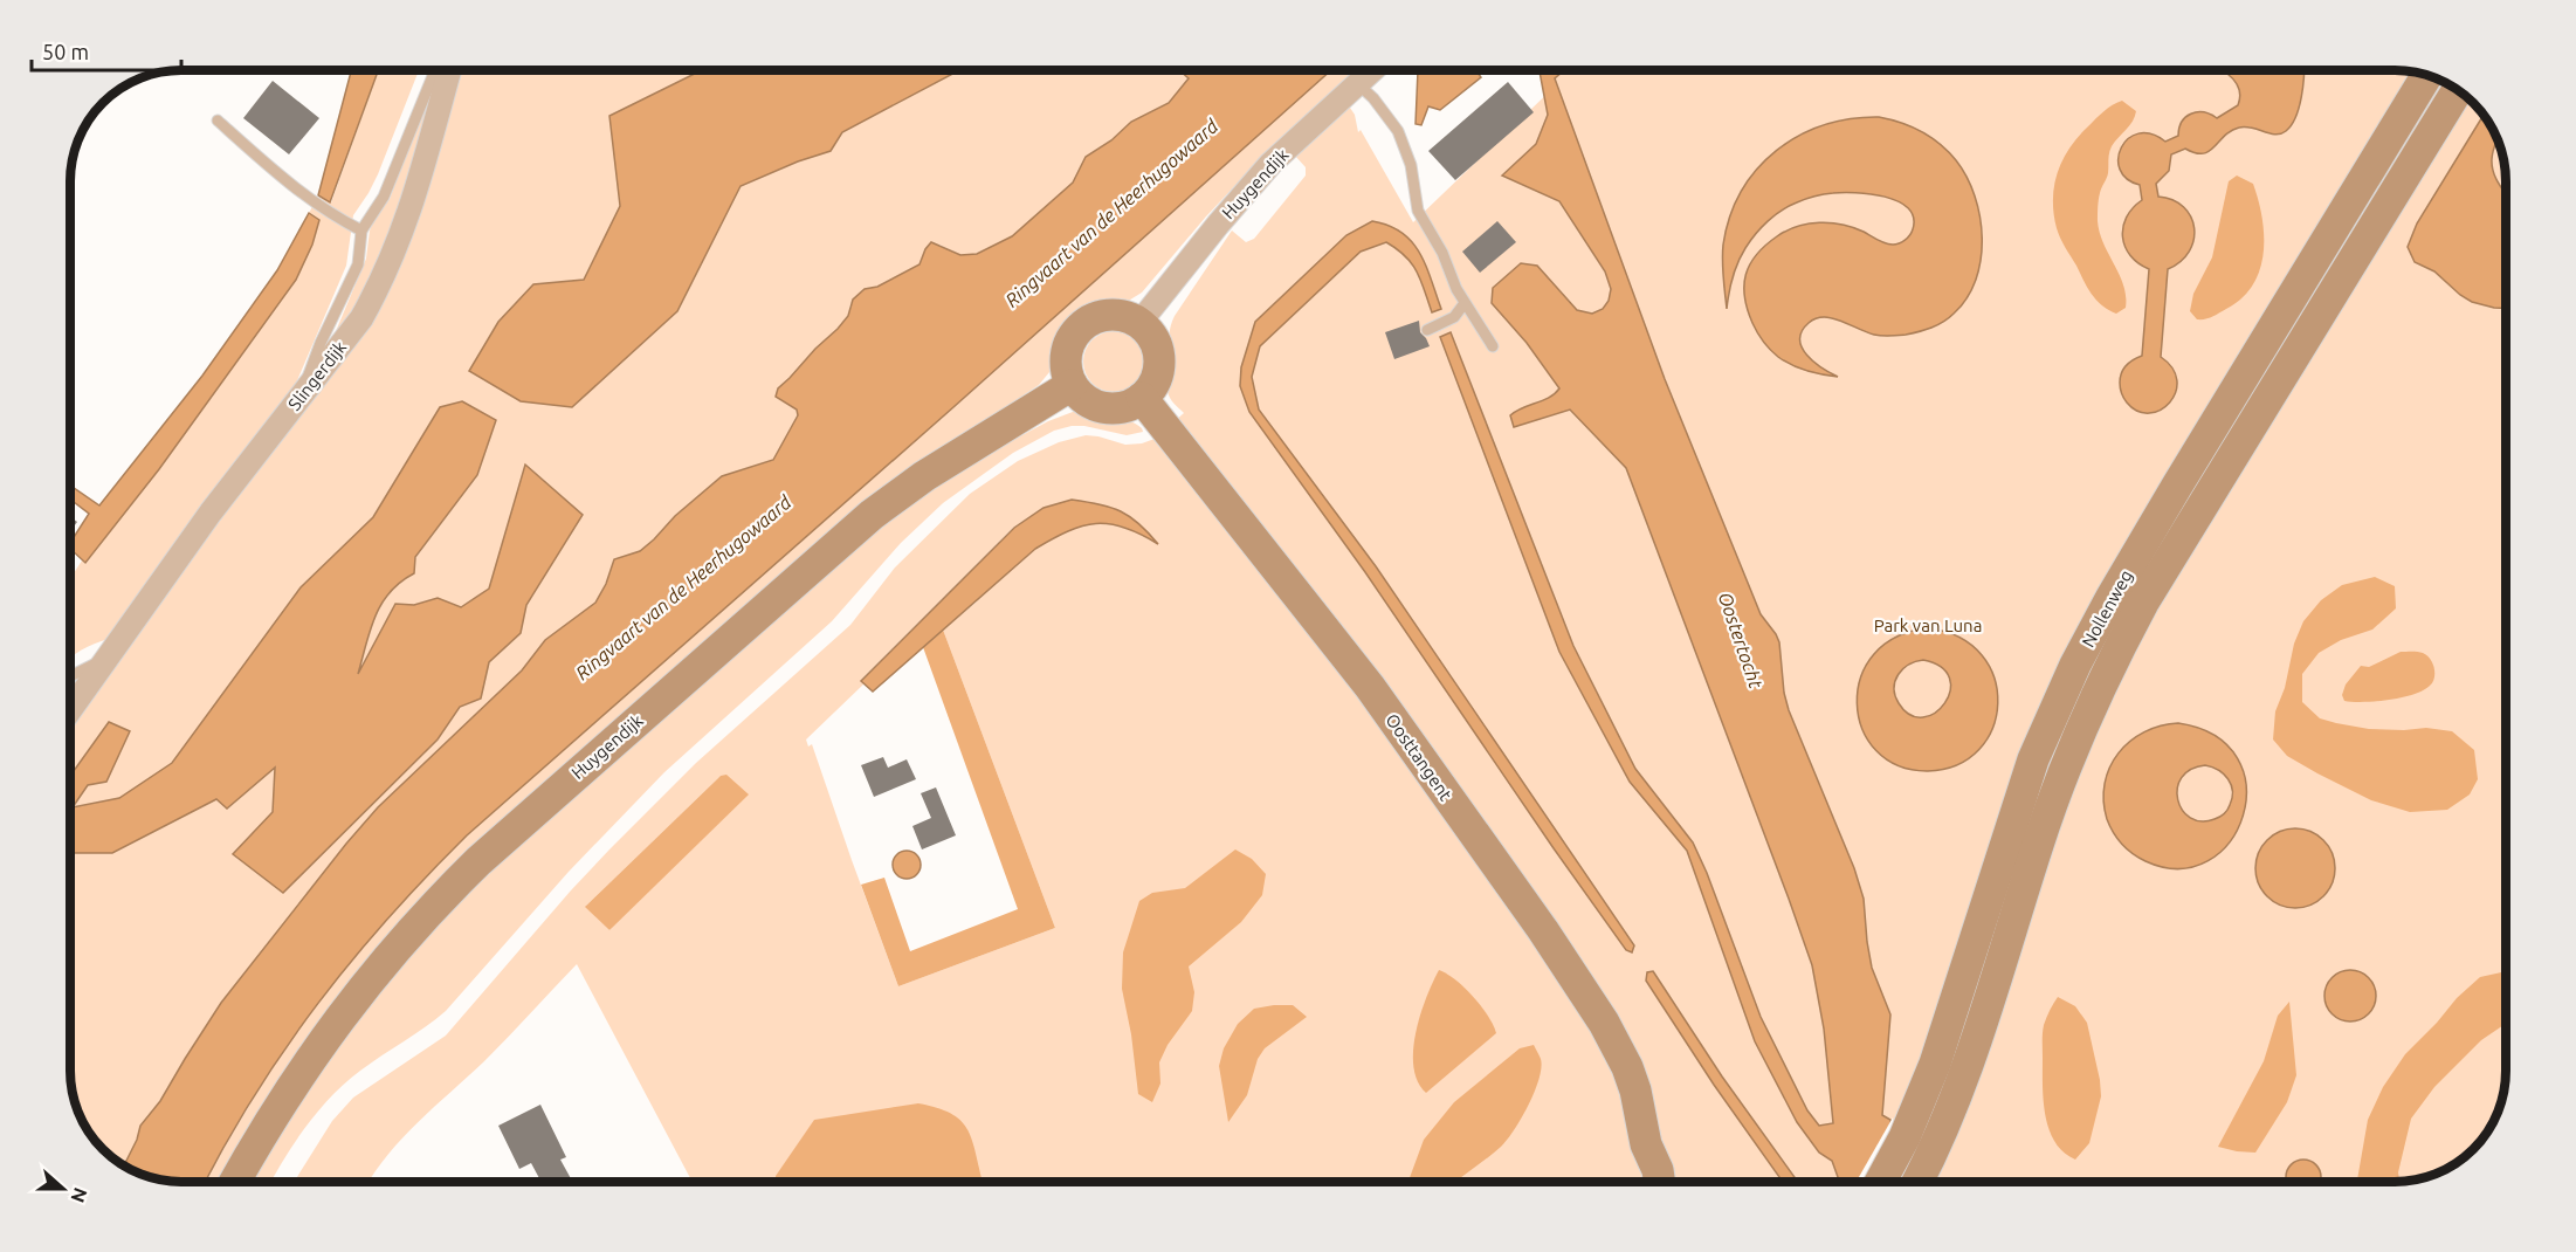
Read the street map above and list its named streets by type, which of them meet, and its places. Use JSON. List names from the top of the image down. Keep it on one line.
{"streets":{"main road":["Huygendijk","Nollenweg","Oosttangent"],"street":["Slingerdijk"]},"crossings":[["Huygendijk","Oosttangent"]],"water":["Ringvaart van de Heerhugowaard","Oostertocht"],"parks":["Park van Luna"],"scale_bar":"50 m","north":"right"}
